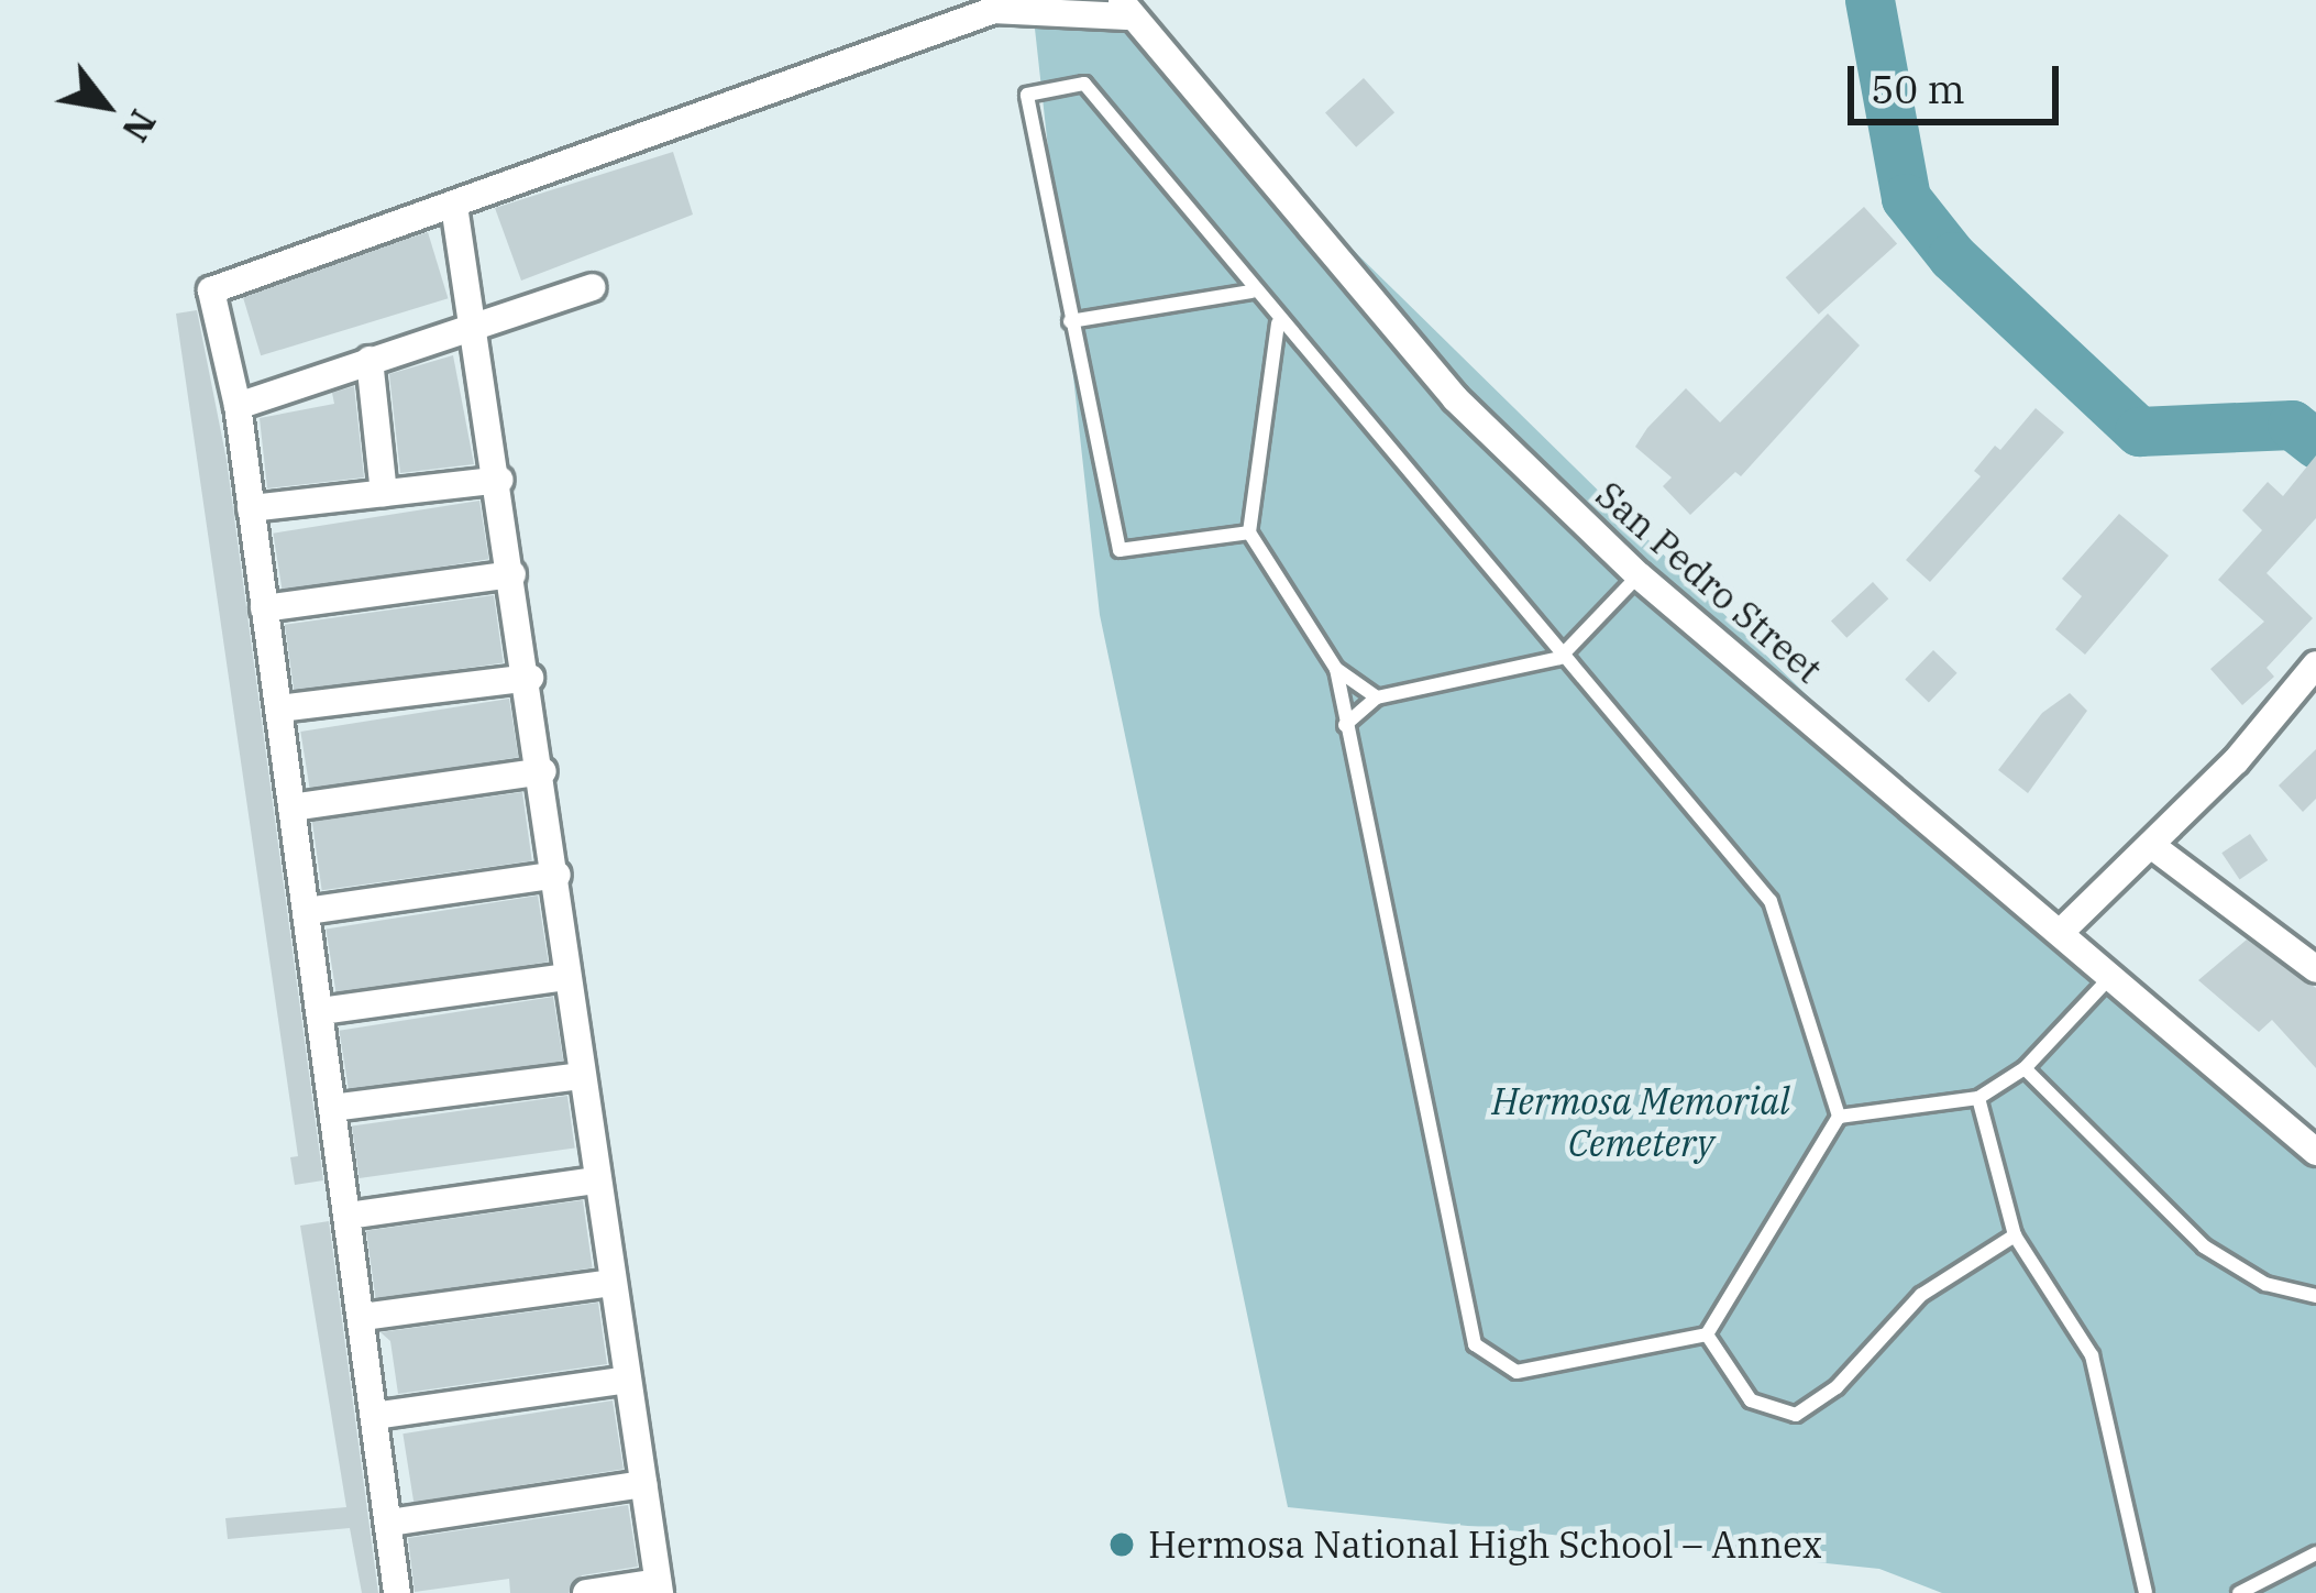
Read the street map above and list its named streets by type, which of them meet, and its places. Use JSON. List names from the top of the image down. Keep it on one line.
{"streets":{"street":["San Pedro Street"]},"parks":["Hermosa Memorial Cemetery"],"places":["Hermosa National High School – Annex"],"scale_bar":"50 m","north":"bottom right"}
